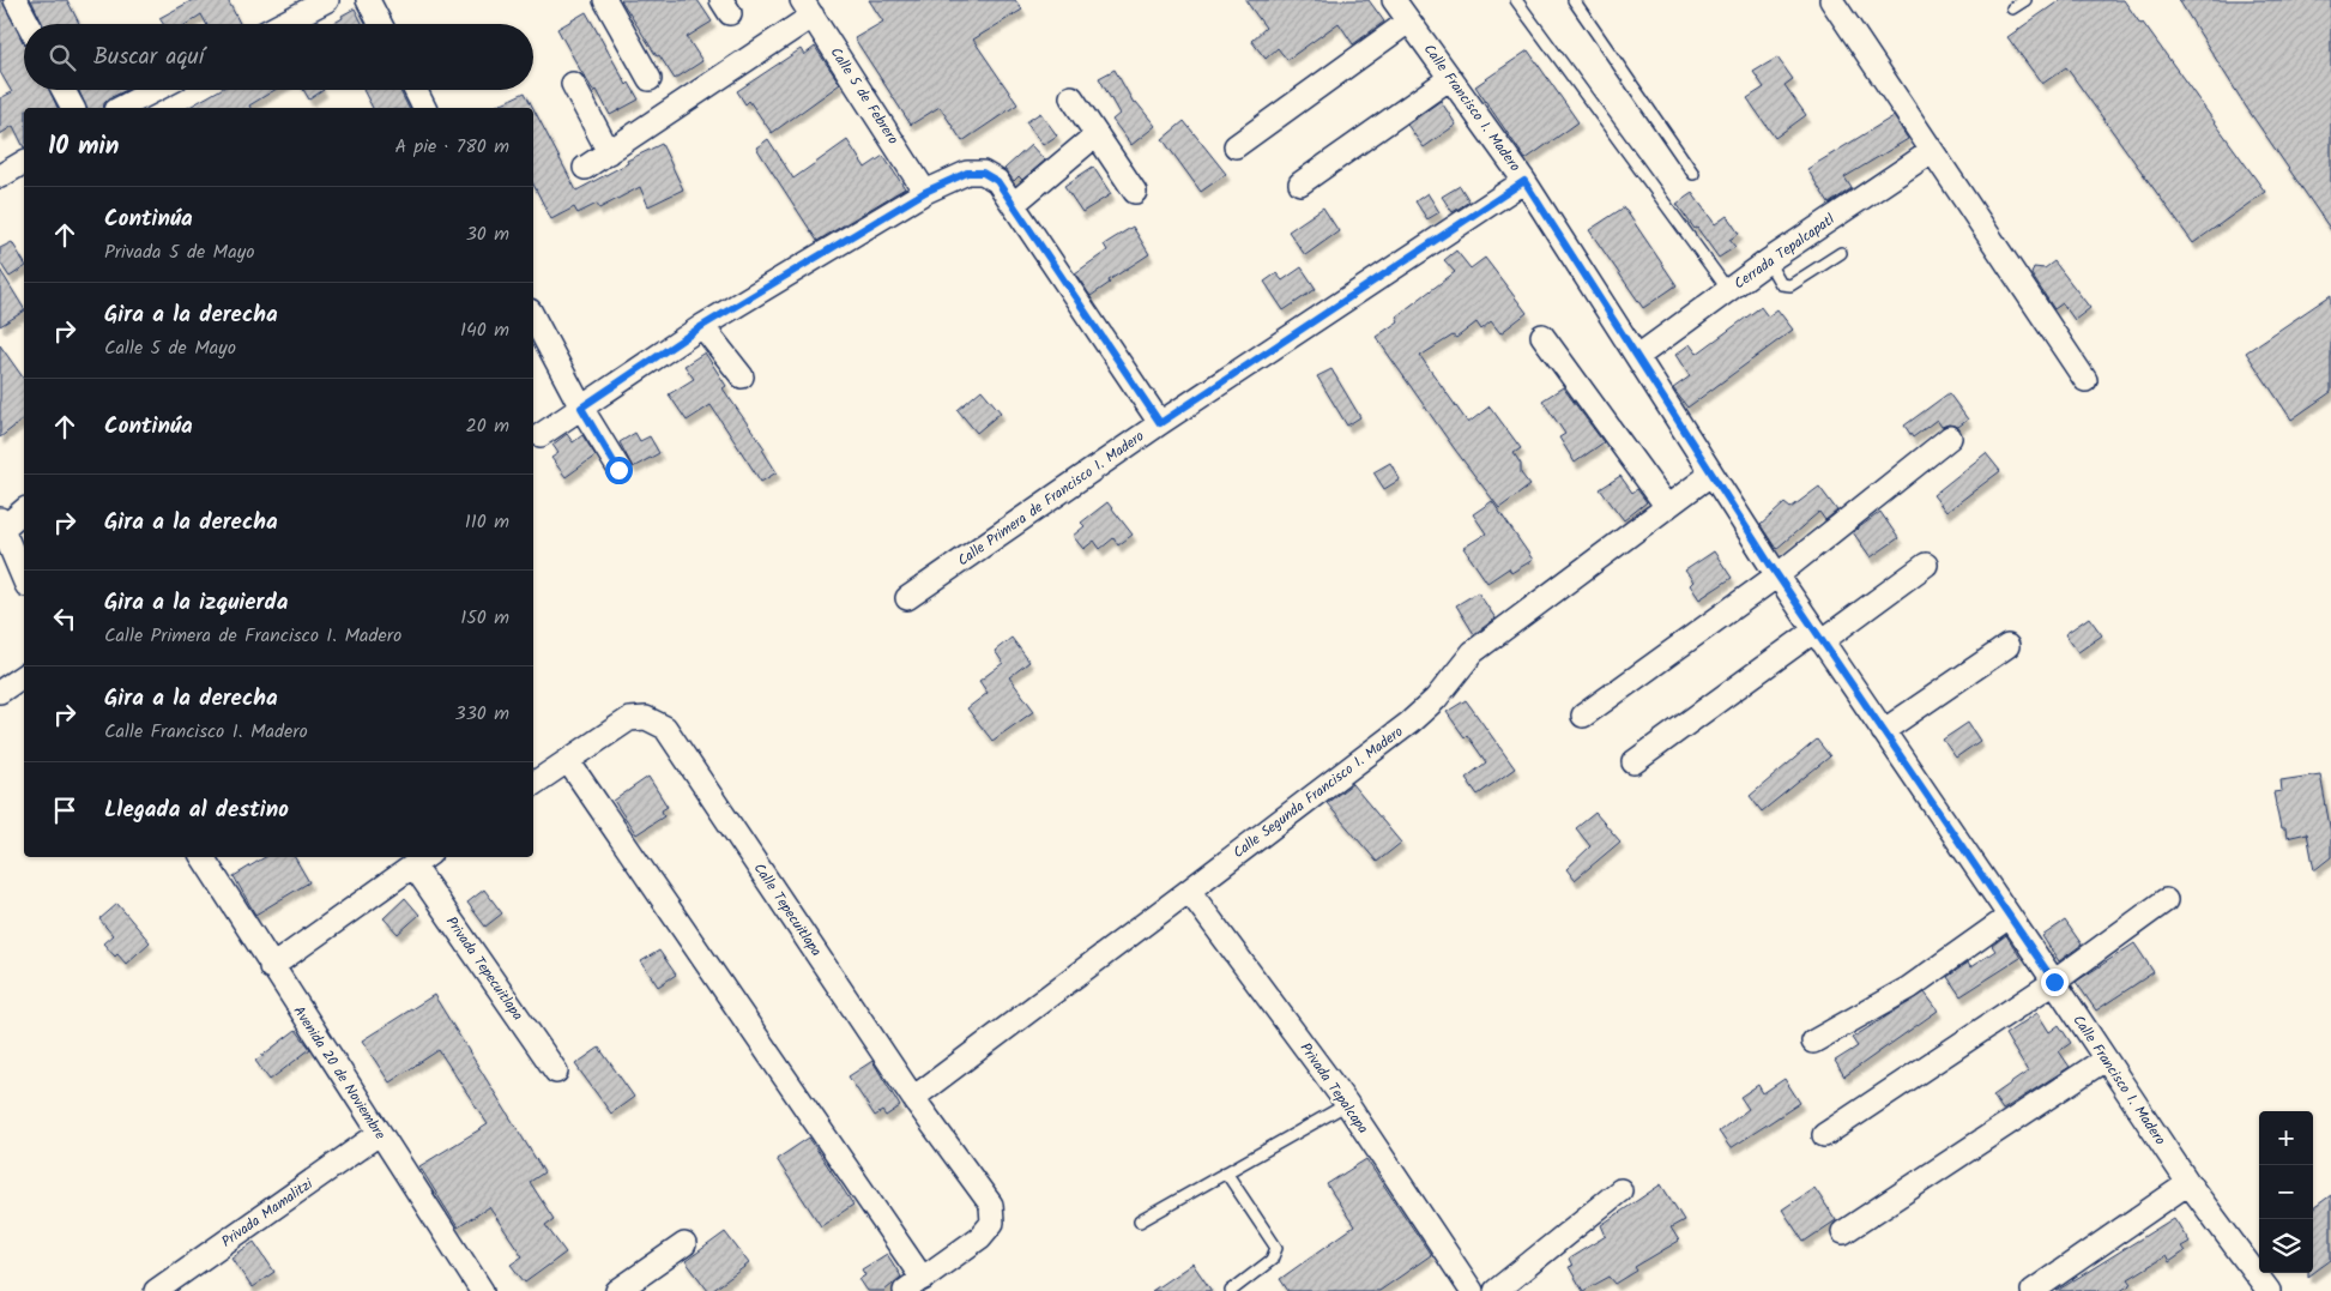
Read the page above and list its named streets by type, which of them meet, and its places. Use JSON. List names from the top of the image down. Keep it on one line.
{"streets":{"street":["Calle 5 de Febrero","Calle Francisco I. Madero","Cerrada Tepalcapatl","Calle Primera de Francisco I. Madero","Calle Segunda Francisco I. Madero","Calle Tepecuitlapa","Privada Tepecuitlapa","Avenida 20 de Noviembre","Privada Tepalcapa","Privada Mamalitzi"]},"crossings":[["Calle Francisco I. Madero","Cerrada Tepalcapatl"],["Calle Francisco I. Madero","Calle Primera de Francisco I. Madero"],["Calle Francisco I. Madero","Calle Segunda Francisco I. Madero"],["Calle Segunda Francisco I. Madero","Calle Tepecuitlapa"],["Calle Segunda Francisco I. Madero","Privada Tepalcapa"],["Avenida 20 de Noviembre","Privada Mamalitzi"]],"page":{"search":"Buscar aquí","heading":["10 min","A pie · 780 m"],"list":[["Continúa","Privada 5 de Mayo","30 m"],["Gira a la derecha","Calle 5 de Mayo","140 m"],["Continúa","20 m"],["Gira a la derecha","110 m"],["Gira a la izquierda","Calle Primera de Francisco I. Madero","150 m"],["Gira a la derecha","Calle Francisco I. Madero","330 m"],"Llegada al destino"],"map_buttons":["+","−"]}}
